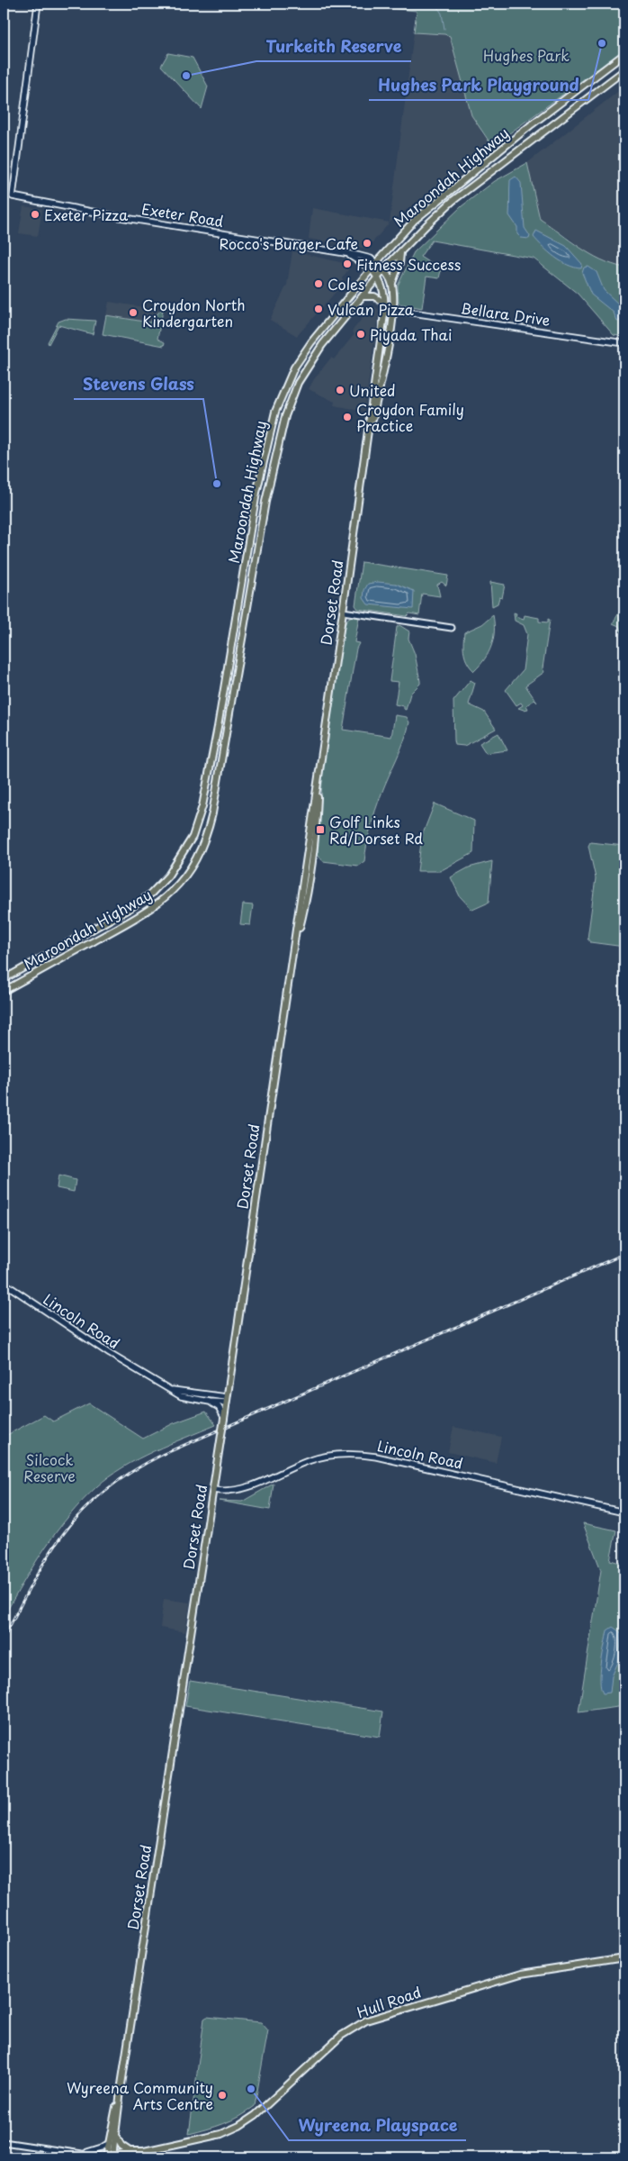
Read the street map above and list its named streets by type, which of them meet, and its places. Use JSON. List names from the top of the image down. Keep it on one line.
{"streets":{"main road":["Maroondah Highway","Exeter Road","Bellara Drive","Dorset Road","Lincoln Road","Hull Road"]},"crossings":[["Maroondah Highway","Exeter Road"],["Maroondah Highway","Dorset Road"],["Exeter Road","Dorset Road"],["Bellara Drive","Dorset Road"],["Dorset Road","Lincoln Road"],["Dorset Road","Hull Road"]],"parks":["Hughes Park","Silcock Reserve"],"places":{"other":["Hughes Park Playground","Turkeith Reserve","Exeter Pizza","Rocco's Burger Cafe","Fitness Success","Coles","Vulcan Pizza","Croydon North Kindergarten","Piyada Thai","United","Croydon Family Practice","Stevens Glass","Wyreena Playspace","Wyreena Community Arts Centre"],"transit":["Golf Links Rd/Dorset Rd"]}}
